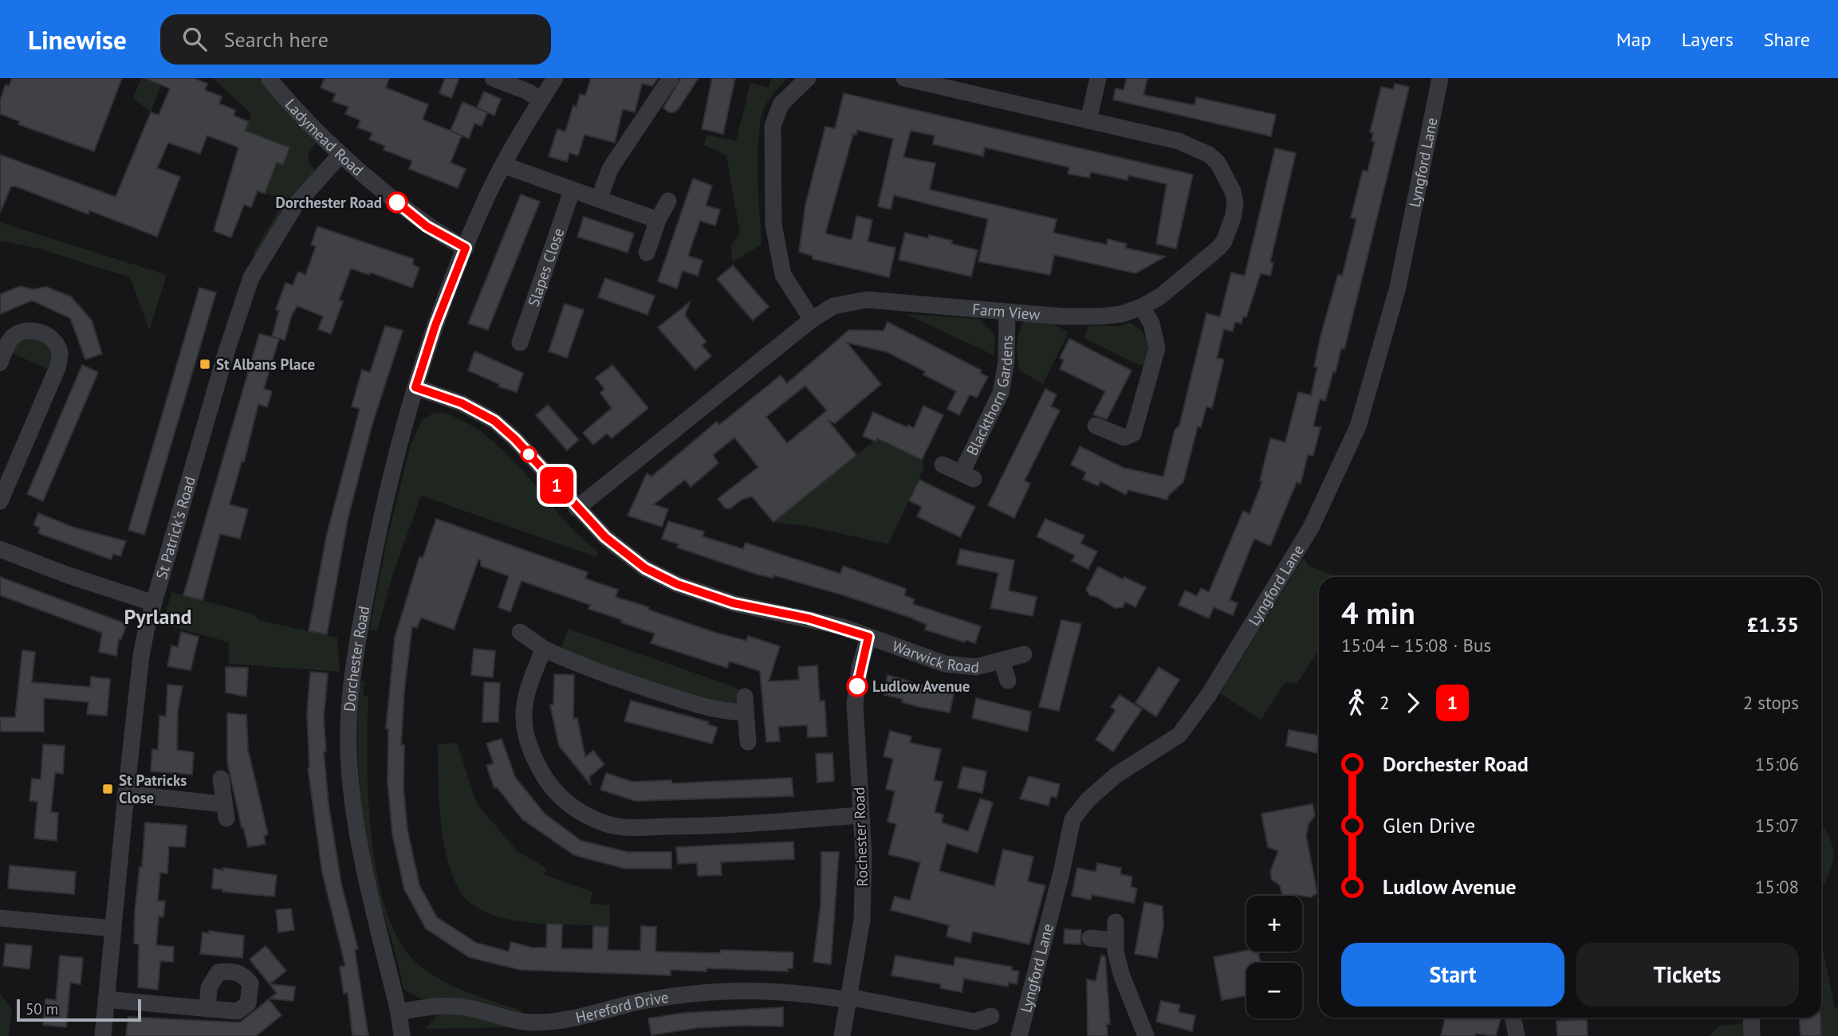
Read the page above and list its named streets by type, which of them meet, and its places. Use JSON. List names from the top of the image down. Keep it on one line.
{"streets":{"street":["Ladymead Road","Lyngford Lane","Slapes Close","Farm View","Blackthorn Gardens","St Patrick's Road","Warwick Road","Dorchester Road","Rochester Road","Hereford Drive"]},"crossings":[["Ladymead Road","St Patrick's Road"],["Ladymead Road","Dorchester Road"],["Farm View","Blackthorn Gardens"],["Farm View","Warwick Road"],["Warwick Road","Dorchester Road"],["Warwick Road","Rochester Road"],["Dorchester Road","Hereford Drive"],["Rochester Road","Hereford Drive"]],"districts":["Pyrland"],"places":{"other":["Dorchester Road","Ludlow Avenue"],"transit":["St Albans Place","St Patricks Close"]},"lines":["bus line 1"],"scale_bar":"50 m","page":{"header":"Linewise","search":"Search here","nav":["Map","Layers","Share"],"on_map":"1","heading":["4 min","15:04 – 15:08 · Bus","£1.35"],"legs":["2","1","2 stops"],"list":[{"name":"Dorchester Road","value":"15:06"},{"name":"Glen Drive","value":"15:07"},{"name":"Ludlow Avenue","value":"15:08"}],"map_buttons":["+","−"],"buttons":["Start","Tickets"],"scale":"50 m"}}
